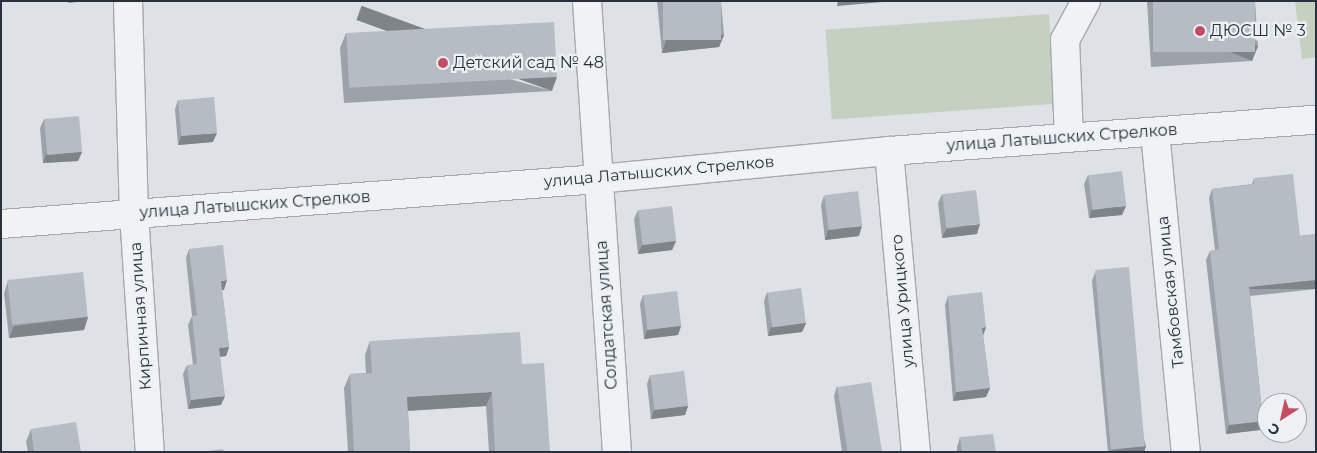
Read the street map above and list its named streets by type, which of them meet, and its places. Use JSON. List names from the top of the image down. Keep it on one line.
{"streets":{"street":["улица Латышских Стрелков","Тамбовская улица","улица Урицкого","Солдатская улица","Кирпичная улица"]},"crossings":[["улица Латышских Стрелков","Тамбовская улица"],["улица Латышских Стрелков","улица Урицкого"],["улица Латышских Стрелков","Солдатская улица"],["улица Латышских Стрелков","Кирпичная улица"]],"places":["ДЮСШ № 3","Детский сад № 48"],"north":"bottom left"}
